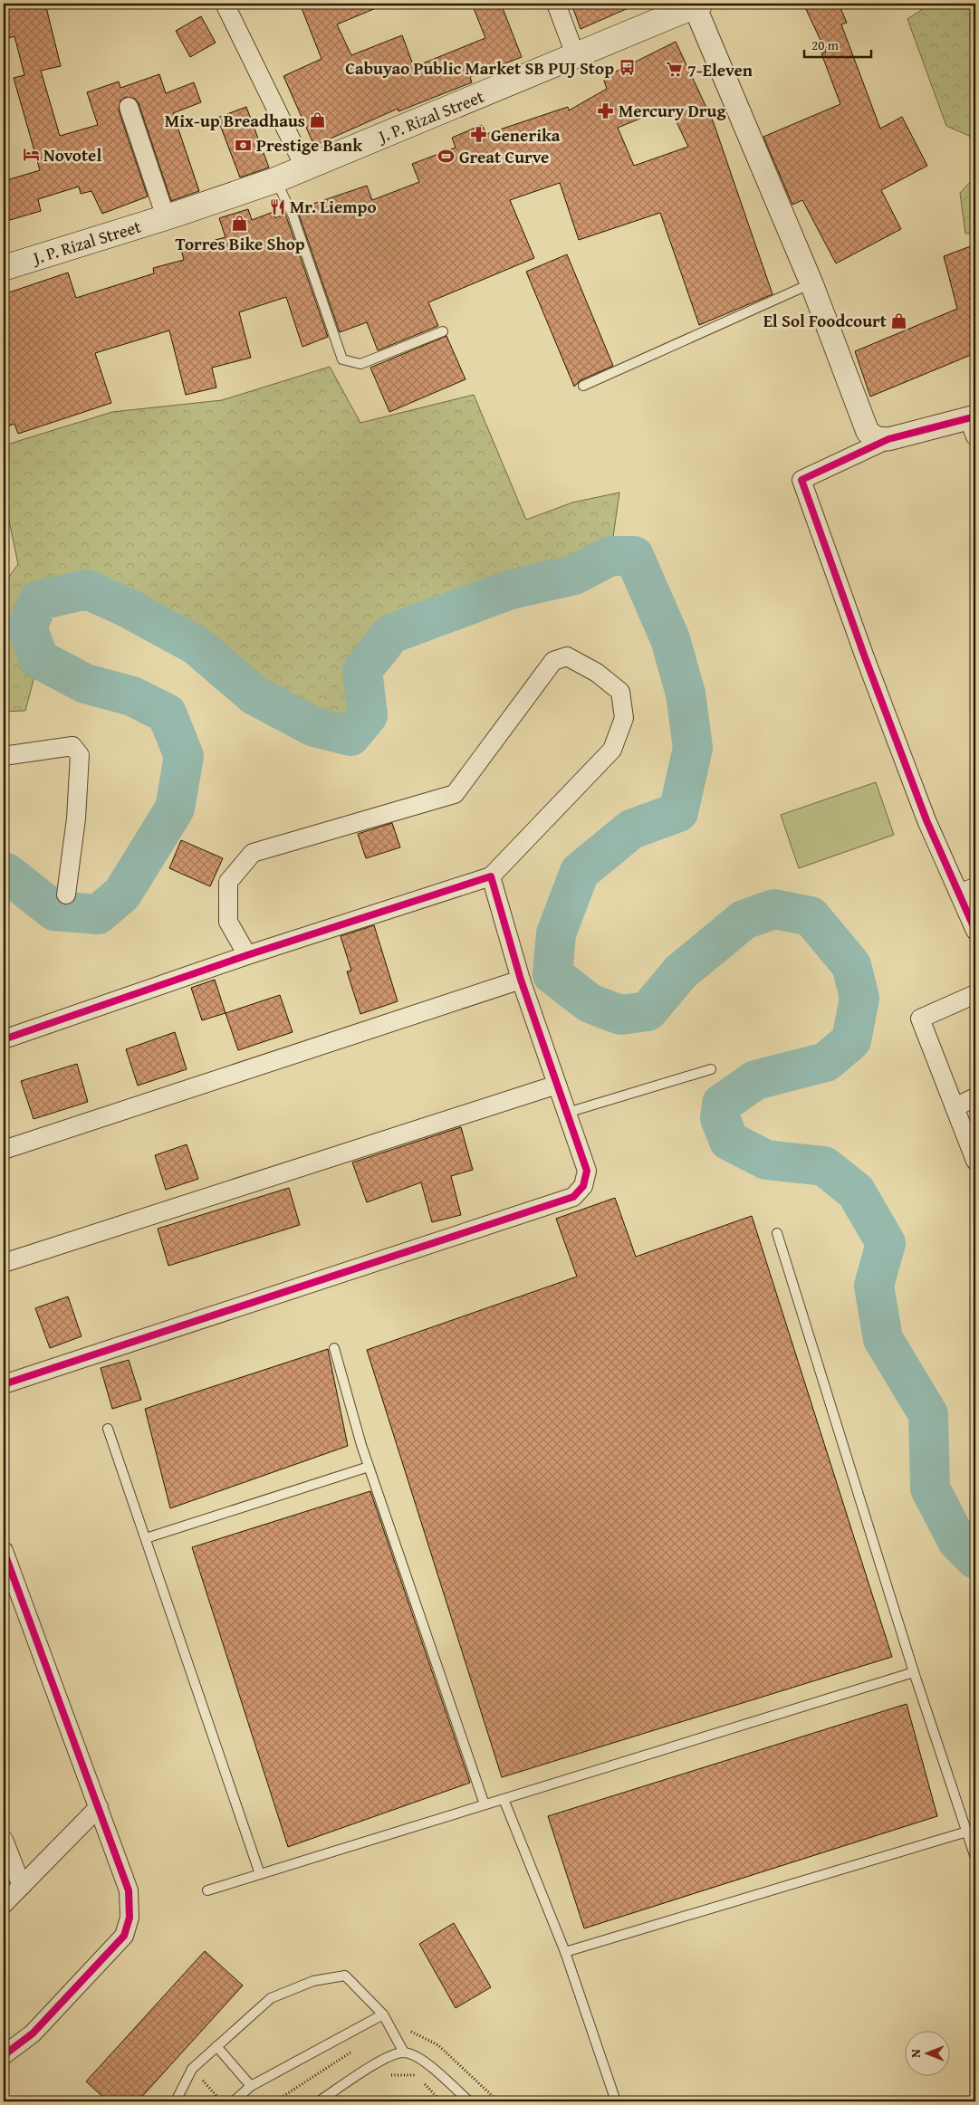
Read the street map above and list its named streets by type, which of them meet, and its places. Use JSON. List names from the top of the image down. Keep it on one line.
{"streets":{"main road":["J. P. Rizal Street"]},"places":{"bus stop":["Cabuyao Public Market SB PUJ Stop"],"supermarket":["7-Eleven"],"pharmacy":["Mercury Drug","Generika"],"shop":["Mix-up Breadhaus","Torres Bike Shop","El Sol Foodcourt"],"bank":["Prestige Bank"],"hotel":["Novotel"],"sports":["Great Curve"],"restaurant":["Mr. Liempo"]},"scale_bar":"20 m","north":"left"}
